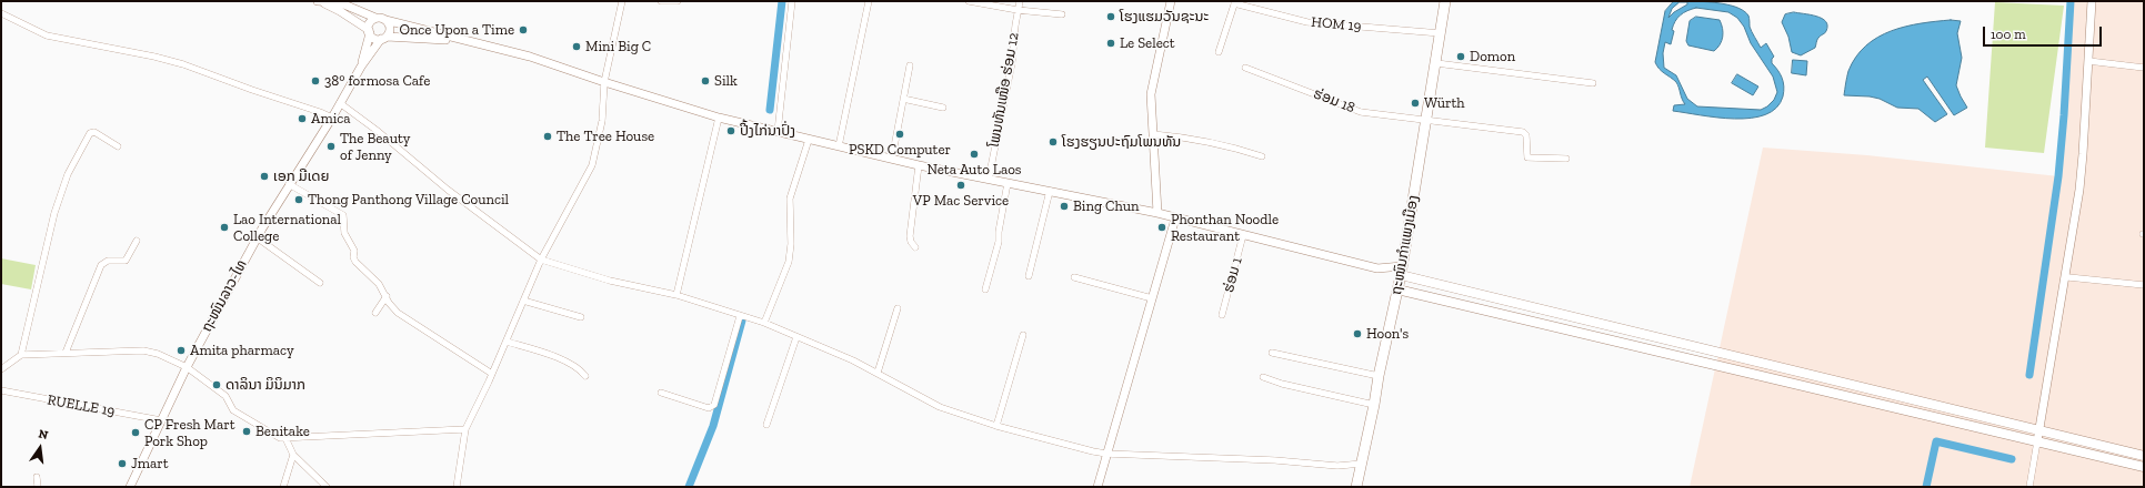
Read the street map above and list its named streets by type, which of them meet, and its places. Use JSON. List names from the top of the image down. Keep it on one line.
{"streets":{"main road":["ຖະໜົນກຳແພງເມືອງ"],"street":["HOM 19","ໂພນທັນເໜືອ ຮ່ອມ 12","ຮ່ອມ 18","ຮ່ອມ 1","ຖະໜົນລາວ-ໄທ","RUELLE 19"]},"crossings":[["HOM 19","ຖະໜົນກຳແພງເມືອງ"],["ຮ່ອມ 18","ຖະໜົນກຳແພງເມືອງ"],["ຖະໜົນລາວ-ໄທ","RUELLE 19"]],"places":["ໂຮງແຮມວັນຊະນະ","Once Upon a Time","Le Select","Mini Big C","Domon","38° formosa Cafe","Silk","Würth","Amica","ປີ້ງໄກ່ນາປົ່ງ","PSKD Computer","The Tree House","ໂຮງຮຽນປະຖົມໂພນທັນ","The Beauty of Jenny","Neta Auto Laos","ເອກ ມີເດຍ","VP Mac Service","Thong Panthong Village Council","Bing Chun","Lao International College","Phonthan Noodle Restaurant","Hoon's","Amita pharmacy","ດາລິນາ ມິນິມາກ","Benitake","CP Fresh Mart Pork Shop","Jmart"],"scale_bar":"100 m","north":"top"}
